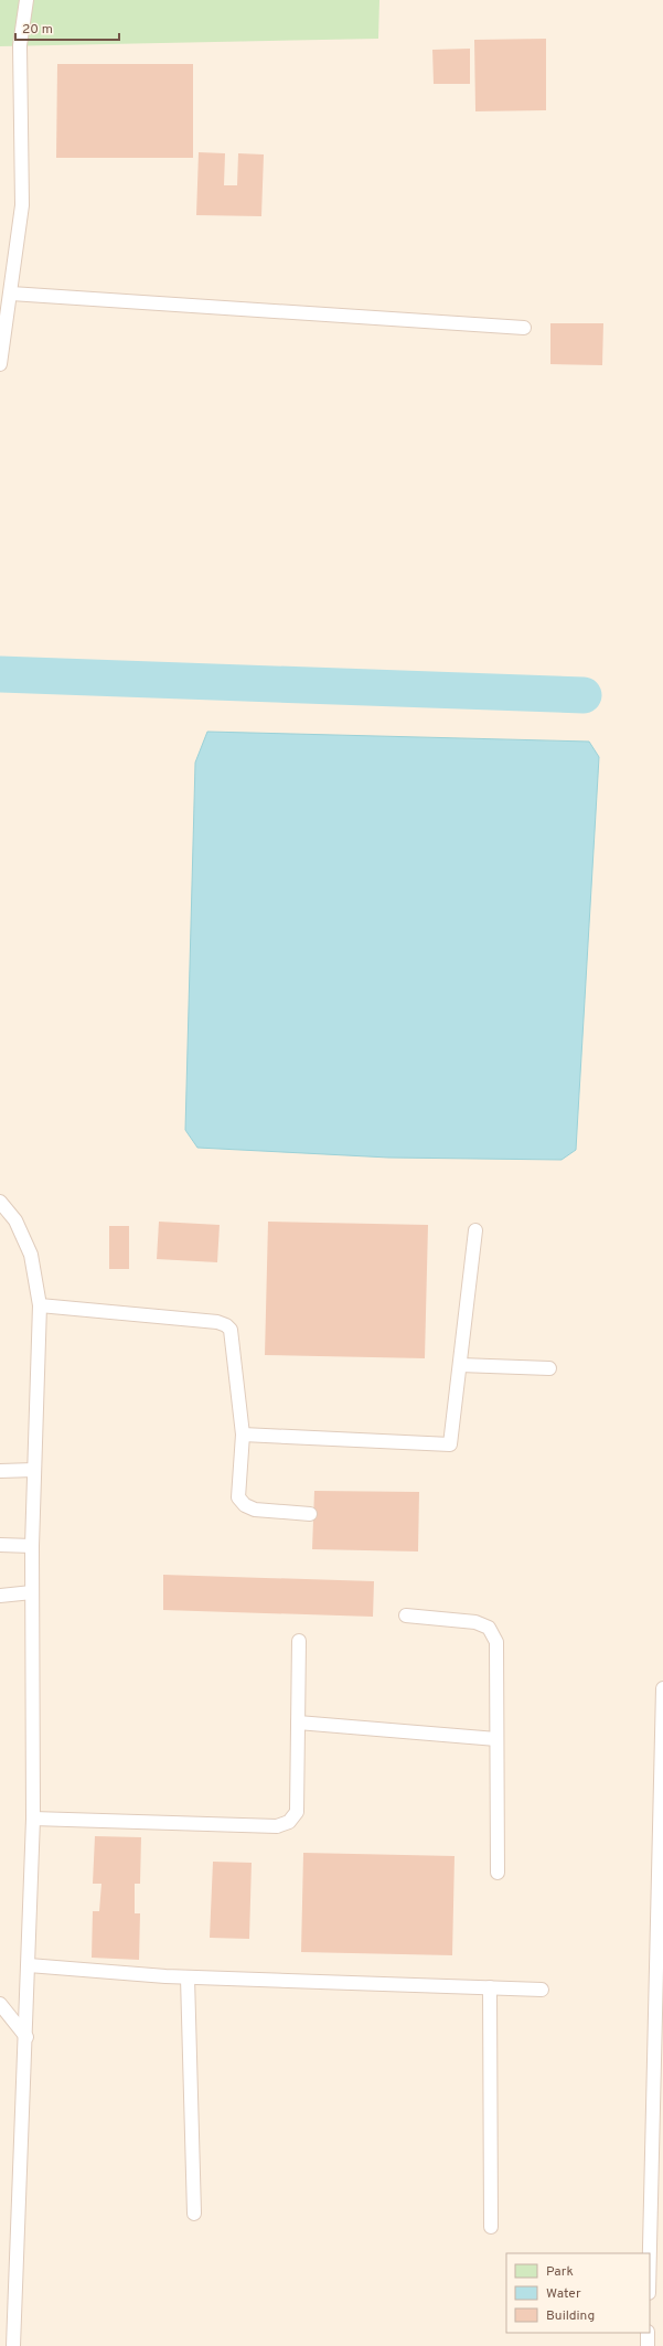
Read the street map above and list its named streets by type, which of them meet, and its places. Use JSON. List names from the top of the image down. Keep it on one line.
{"legend":["Park","Water","Building"],"scale_bar":"20 m"}
